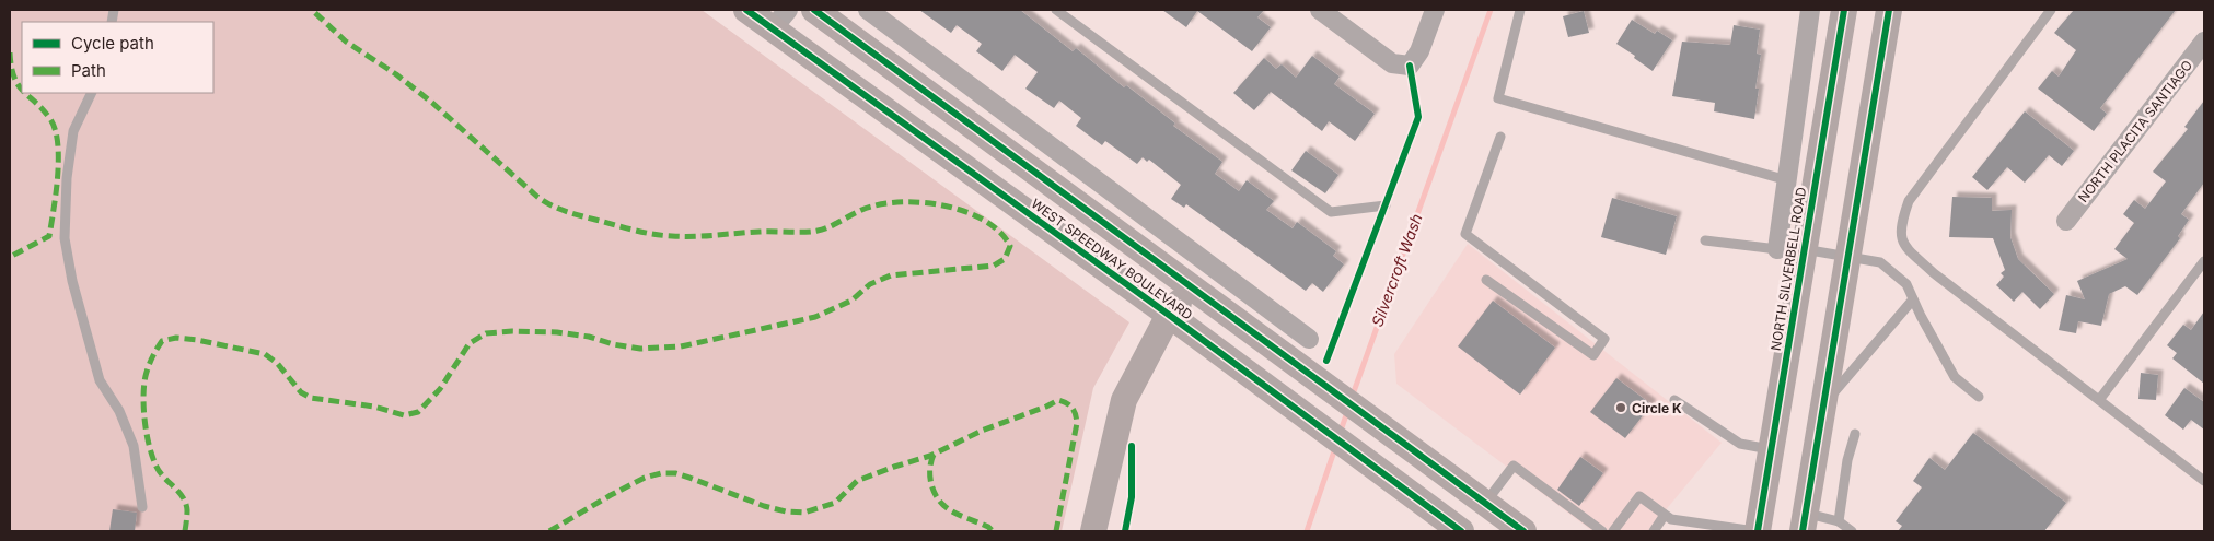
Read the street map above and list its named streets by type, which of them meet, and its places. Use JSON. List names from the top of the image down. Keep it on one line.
{"streets":{"main road":["WEST SPEEDWAY BOULEVARD","NORTH SILVERBELL ROAD"],"street":["NORTH PLACITA SANTIAGO"]},"water":["Silvercroft Wash"],"places":["Circle K"],"legend":["Cycle path","Path"]}
